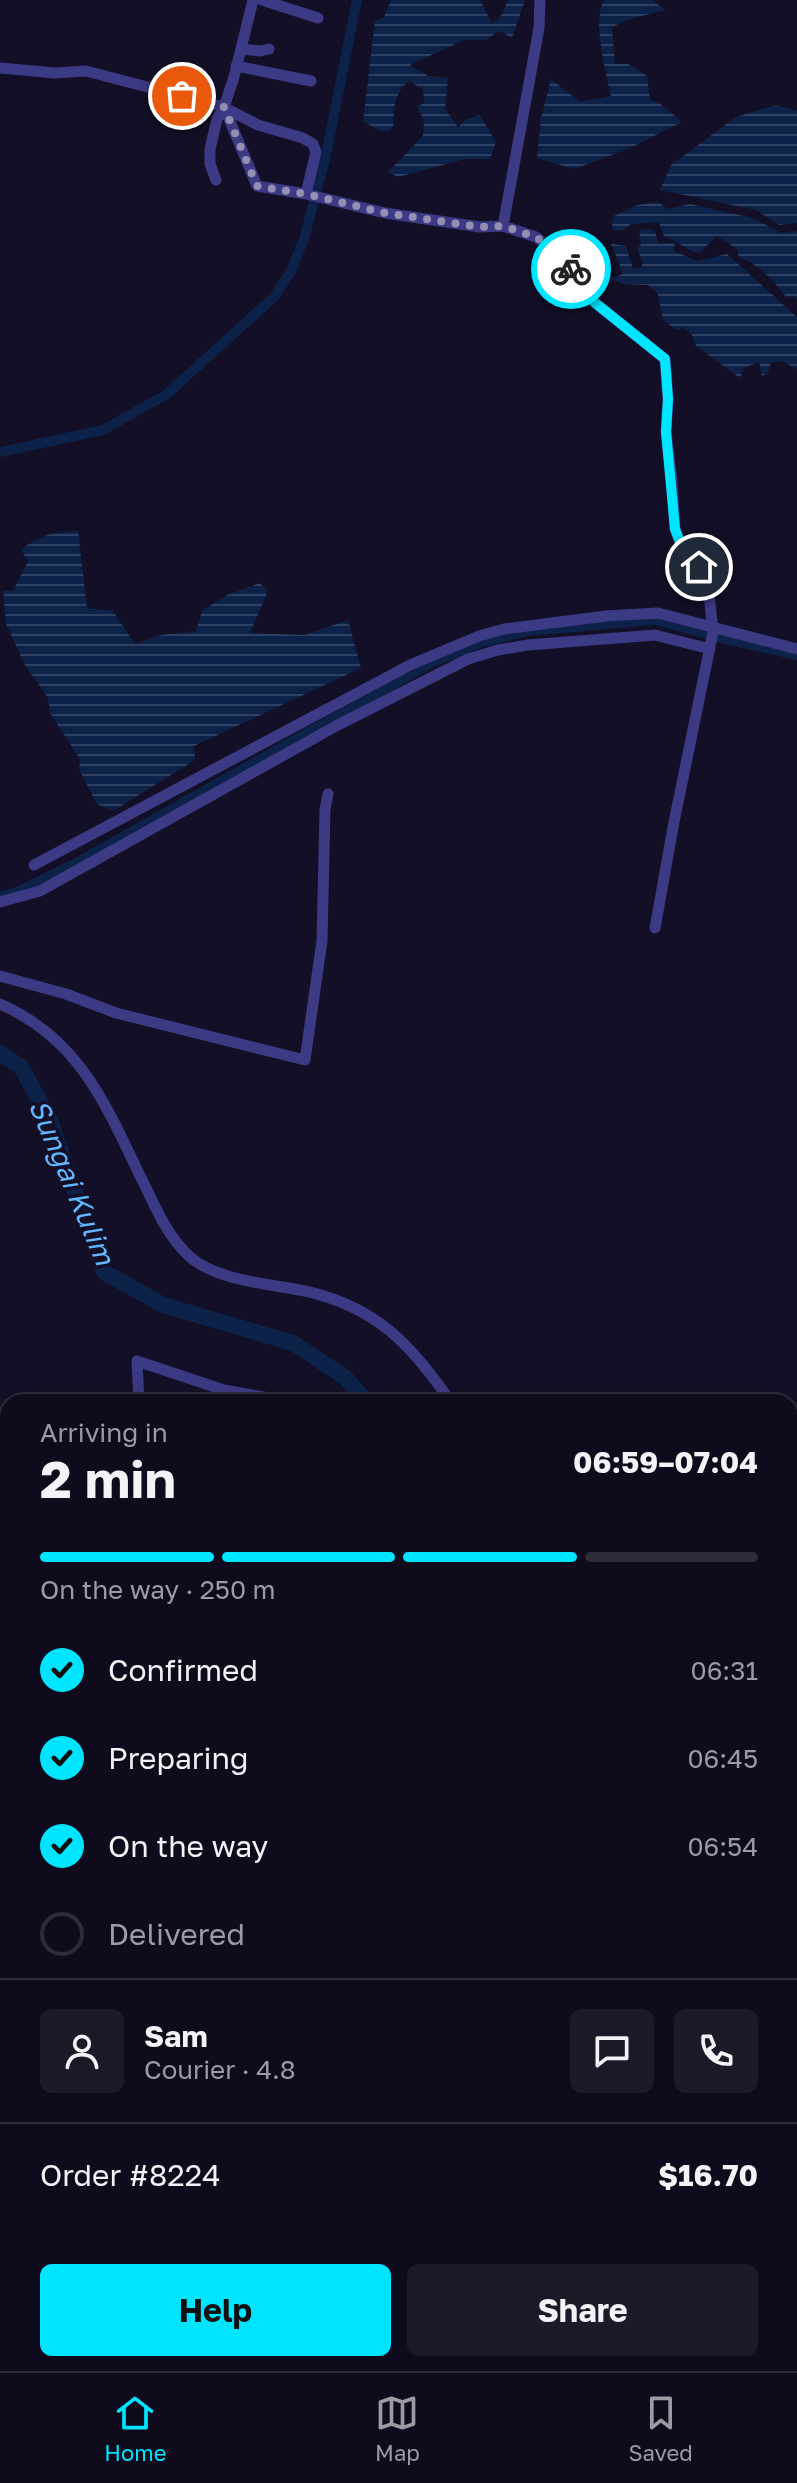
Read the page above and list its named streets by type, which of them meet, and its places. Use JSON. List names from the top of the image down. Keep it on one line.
{"water":["Sungai Kulim"],"page":{"heading":["2 min","Arriving in","06:59–07:04"],"panel":["Sam","Courier · 4.8","Order #8224","$16.70"],"bar":"On the way · 250 m","list":[["Confirmed","06:31"],["Preparing","06:45"],["On the way","06:54"],"Delivered"],"buttons":["Help","Share"],"tabs":["Home","Map","Saved"]}}
